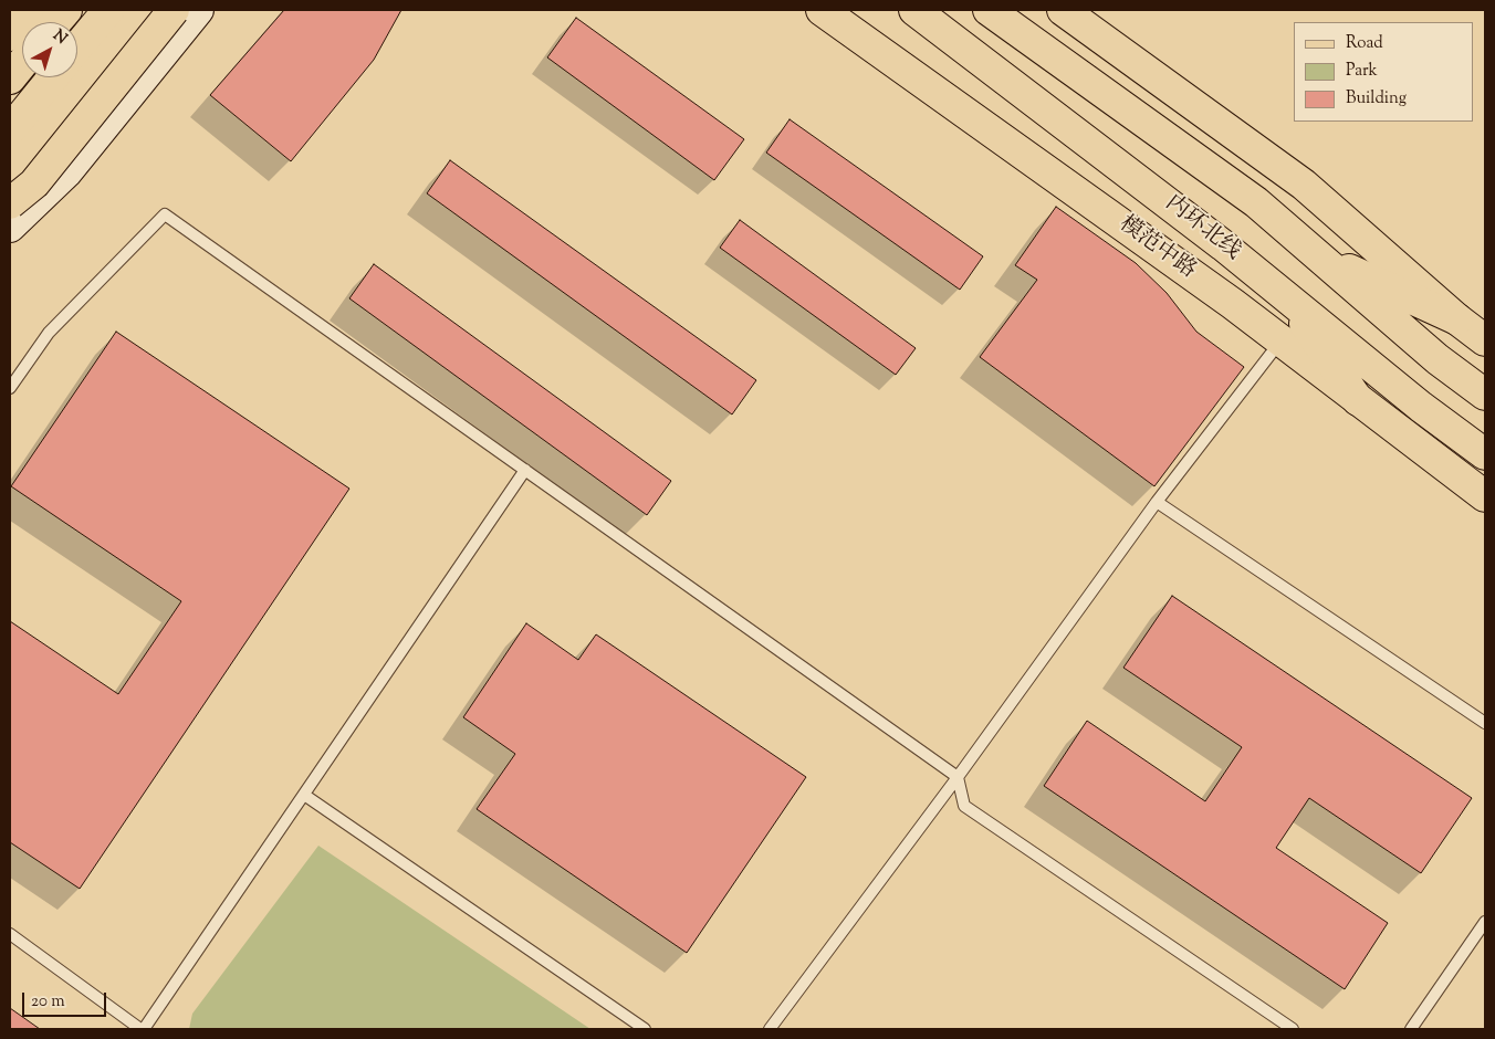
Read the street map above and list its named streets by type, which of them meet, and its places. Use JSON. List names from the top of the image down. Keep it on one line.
{"streets":{"main road":["内环北线","模范中路"]},"legend":["Road","Park","Building"],"scale_bar":"20 m","north":"top right"}
